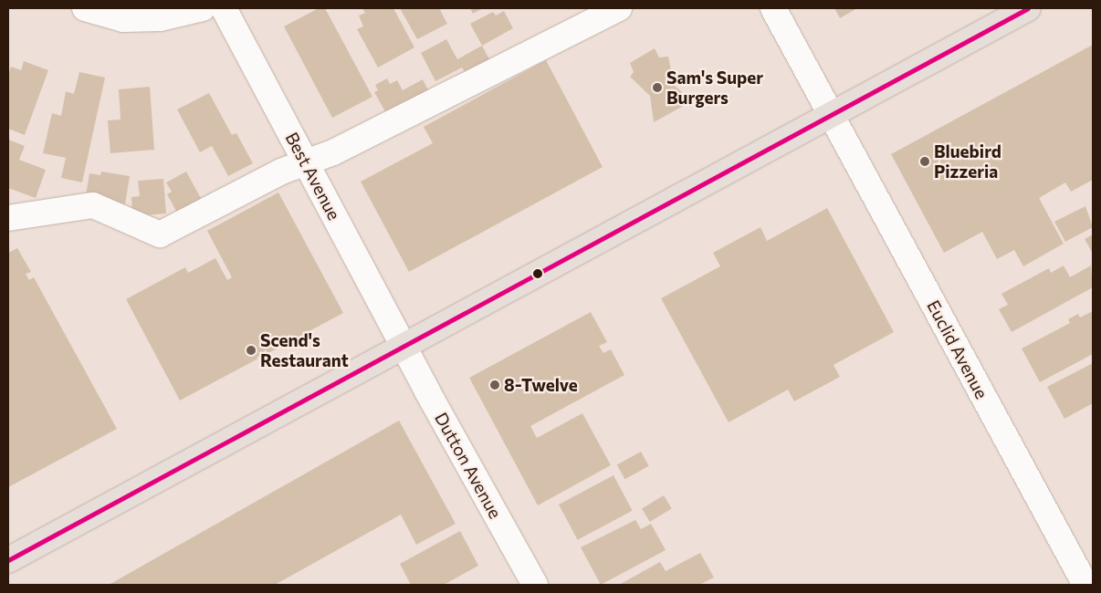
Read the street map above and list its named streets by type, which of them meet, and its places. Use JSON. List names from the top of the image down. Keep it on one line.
{"streets":{"street":["Best Avenue","Euclid Avenue","Dutton Avenue"]},"crossings":[["Best Avenue","Dutton Avenue"]],"places":["Sam's Super Burgers","Bluebird Pizzeria","Scend's Restaurant","8-Twelve"]}
